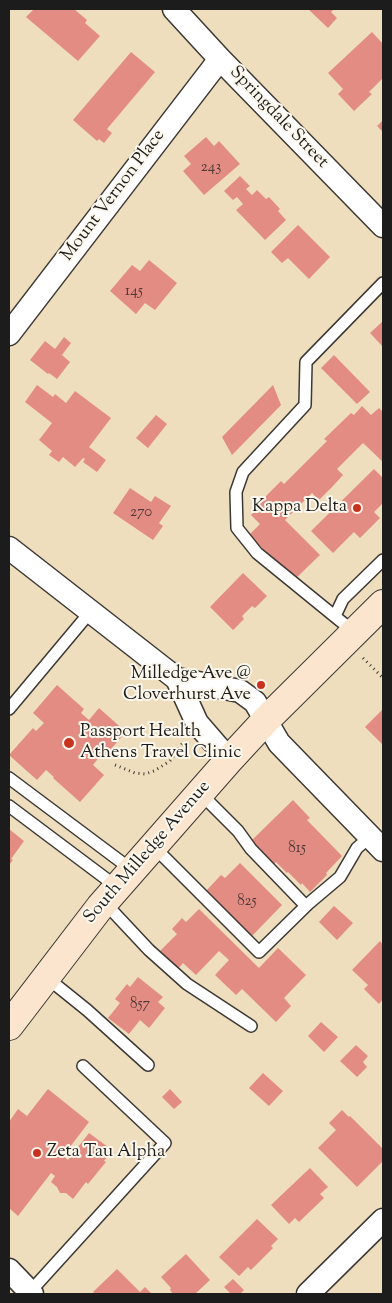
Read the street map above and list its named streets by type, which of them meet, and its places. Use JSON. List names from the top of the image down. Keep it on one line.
{"streets":{"main road":["South Milledge Avenue"],"street":["Springdale Street","Mount Vernon Place"]},"crossings":[["Springdale Street","Mount Vernon Place"]],"places":["Kappa Delta","Milledge Ave @ Cloverhurst Ave","Passport Health Athens Travel Clinic","Zeta Tau Alpha"],"house_numbers":["243","145","270","815","825","857"]}
